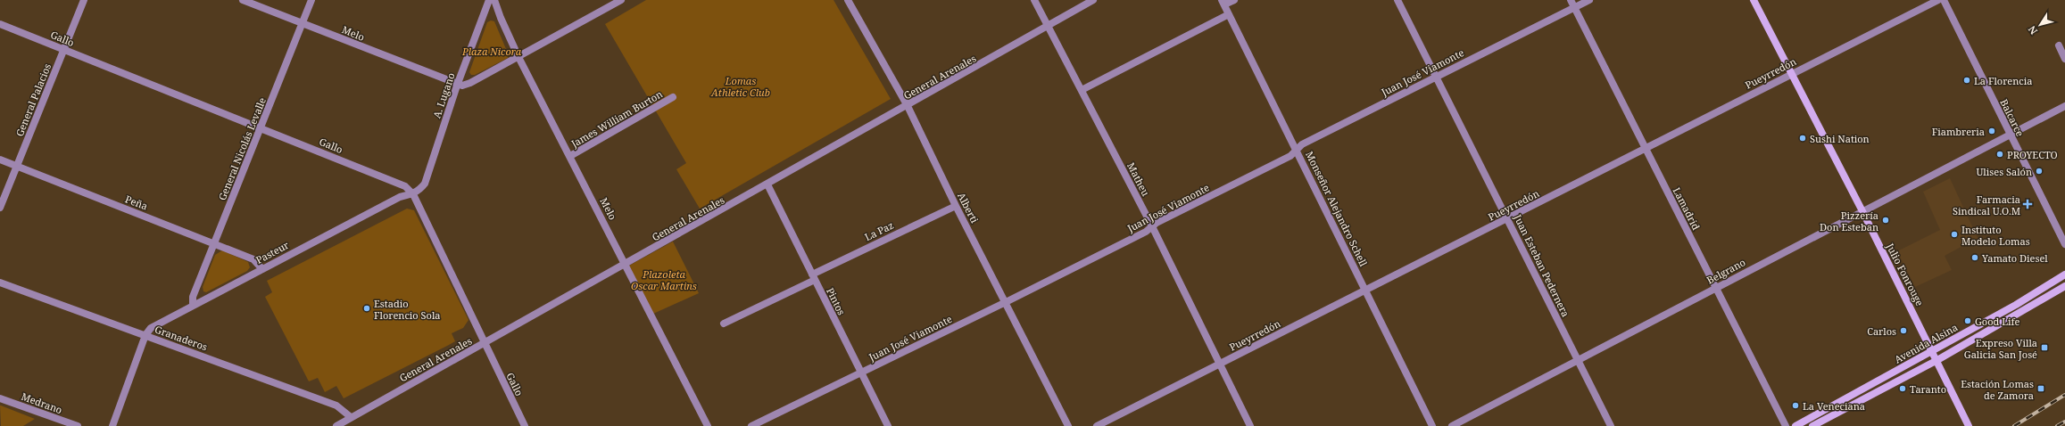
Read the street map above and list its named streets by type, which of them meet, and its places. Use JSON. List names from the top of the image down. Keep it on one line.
{"streets":{"main road":["Julio Fonrouge","Avenida Alsina"],"street":["Melo","Gallo","Juan José Viamonte","Pueyrredón","General Arenales","A. Lugano","General Palacios","Balcarce","James William Burton","General Nicolás Levalle","Matheu","Peña","Alberti","Monseñor Alejandro Schell","Lamadrid","La Paz","Pasteur","Juan Esteban Pedernera","Belgrano","Pintos","Granaderos","Medrano"]},"crossings":[["Melo","General Arenales"],["Melo","A. Lugano"],["Melo","James William Burton"],["Melo","General Nicolás Levalle"],["Gallo","General Arenales"],["Gallo","A. Lugano"],["Gallo","General Palacios"],["Gallo","General Nicolás Levalle"],["Gallo","Pasteur"],["Juan José Viamonte","Matheu"],["Juan José Viamonte","Alberti"],["Juan José Viamonte","Monseñor Alejandro Schell"],["Juan José Viamonte","Lamadrid"],["Juan José Viamonte","Juan Esteban Pedernera"],["Juan José Viamonte","Pintos"],["Pueyrredón","Matheu"],["Pueyrredón","Monseñor Alejandro Schell"],["Pueyrredón","Lamadrid"],["Pueyrredón","Juan Esteban Pedernera"],["Pueyrredón","Julio Fonrouge"],["General Arenales","Matheu"],["General Arenales","Alberti"],["General Arenales","Pintos"],["General Arenales","Granaderos"],["A. Lugano","Pasteur"],["General Palacios","Peña"],["Balcarce","Belgrano"],["General Nicolás Levalle","Peña"],["General Nicolás Levalle","Pasteur"],["Peña","Pasteur"],["Alberti","La Paz"],["Lamadrid","Belgrano"],["La Paz","Pintos"],["Pasteur","Granaderos"],["Juan Esteban Pedernera","Belgrano"],["Belgrano","Julio Fonrouge"],["Julio Fonrouge","Avenida Alsina"]],"parks":["Plaza Nicora","Lomas Athletic Club","Plazoleta Oscar Martins"],"places":{"other":["La Florencia","Fiambreria","Sushi Nation","PROYECTO","Ulises Salón","Pizzería Don Esteban","Instituto Modelo Lomas","Yamato Diesel","Estadio Florencio Sola","Good Life","Carlos","Taranto","La Veneciana"],"health":["Farmacia Sindical U.O.M"],"transit":["Expreso Villa Galicia San José","Estación Lomas de Zamora"]},"north":"bottom left"}
